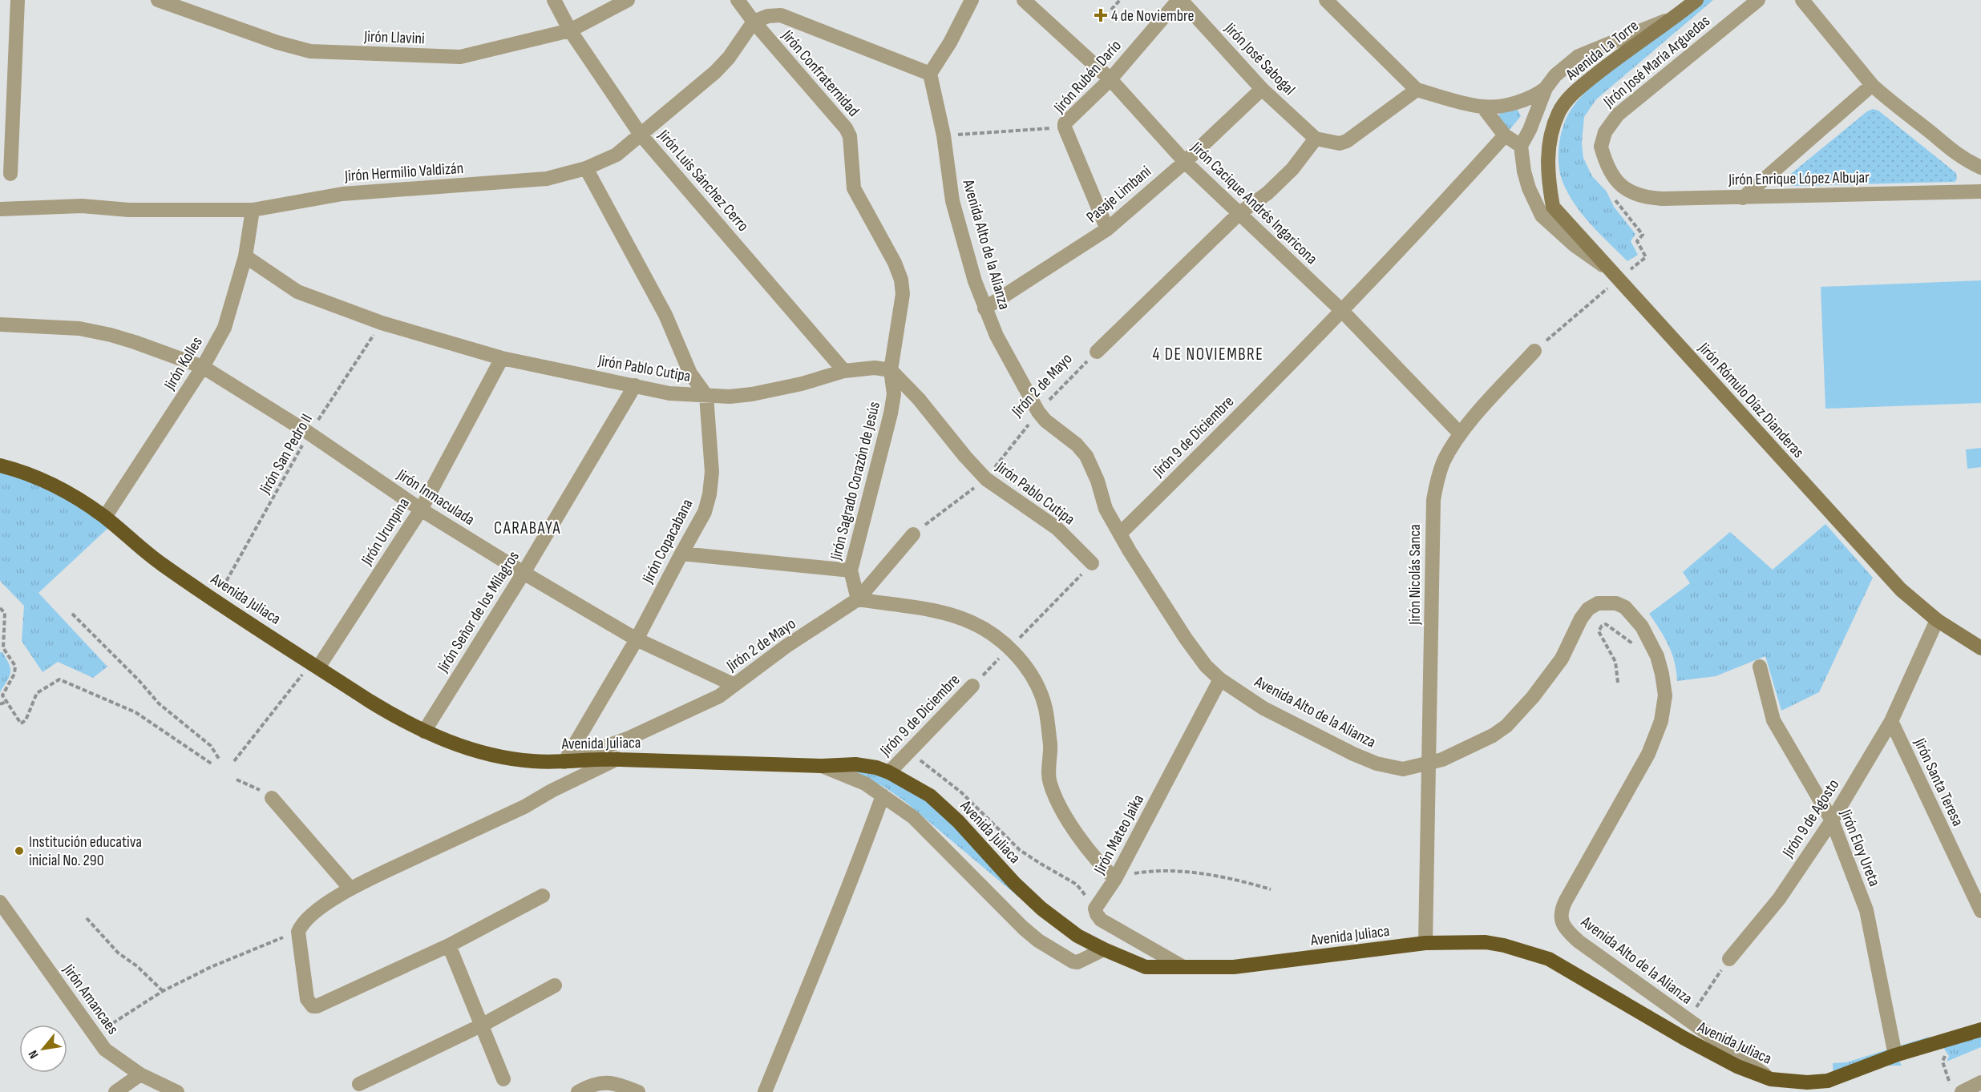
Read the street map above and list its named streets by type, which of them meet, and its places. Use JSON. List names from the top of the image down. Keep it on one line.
{"streets":{"highway":["Avenida Juliaca"],"main road":["Avenida La Torre","Jirón Rómulo Díaz Dianderas"],"street":["Jirón Llavini","Jirón José Sabogal","Jirón José María Arguedas","Jirón Confraternidad","Jirón Rubén Darío","Jirón Hermilio Valdizán","Jirón Enrique López Albujar","Jirón Luis Sánchez Cerro","Pasaje Limbani","Jirón Cacique Andrés Ingaricona","Avenida Alto de la Alianza","Jirón Kolles","Jirón Pablo Cutipa","Jirón 2 de Mayo","Jirón 9 de Diciembre","Jirón Sagrado Corazón de Jesús","Jirón Inmaculada","Jirón Urunpina","Jirón Copacabana","Jirón Nicolás Sanca","Jirón Señor de los Milagros","Jirón Santa Teresa","Jirón 9 de Agosto","Jirón Mateo Jaika","Jirón Eloy Ureta","Jirón Amancaes"],"path":["Jirón San Pedro II"]},"crossings":[["Jirón Llavini","Jirón Luis Sánchez Cerro"],["Avenida La Torre","Jirón Rómulo Díaz Dianderas"],["Jirón José Sabogal","Jirón Rubén Darío"],["Jirón José Sabogal","Pasaje Limbani"],["Jirón José María Arguedas","Jirón Enrique López Albujar"],["Jirón Confraternidad","Jirón Hermilio Valdizán"],["Jirón Confraternidad","Jirón Pablo Cutipa"],["Jirón Confraternidad","Jirón Sagrado Corazón de Jesús"],["Jirón Rubén Darío","Jirón Cacique Andrés Ingaricona"],["Jirón Rubén Darío","Avenida Alto de la Alianza"],["Jirón Hermilio Valdizán","Jirón Luis Sánchez Cerro"],["Jirón Hermilio Valdizán","Jirón Kolles"],["Jirón Luis Sánchez Cerro","Jirón Pablo Cutipa"],["Pasaje Limbani","Jirón Cacique Andrés Ingaricona"],["Pasaje Limbani","Avenida Alto de la Alianza"],["Jirón Cacique Andrés Ingaricona","Jirón 9 de Diciembre"],["Jirón Cacique Andrés Ingaricona","Jirón Nicolás Sanca"],["Avenida Alto de la Alianza","Jirón 2 de Mayo"],["Avenida Alto de la Alianza","Jirón 9 de Diciembre"],["Avenida Alto de la Alianza","Jirón Nicolás Sanca"],["Avenida Alto de la Alianza","Avenida Juliaca"],["Avenida Alto de la Alianza","Jirón Mateo Jaika"],["Jirón Kolles","Jirón Pablo Cutipa"],["Jirón Kolles","Jirón Inmaculada"],["Jirón Kolles","Avenida Juliaca"],["Jirón Pablo Cutipa","Jirón 2 de Mayo"],["Jirón Pablo Cutipa","Jirón 9 de Diciembre"],["Jirón Pablo Cutipa","Jirón San Pedro II"],["Jirón Pablo Cutipa","Jirón Sagrado Corazón de Jesús"],["Jirón Pablo Cutipa","Jirón Urunpina"],["Jirón Pablo Cutipa","Jirón Copacabana"],["Jirón Pablo Cutipa","Jirón Señor de los Milagros"],["Jirón 2 de Mayo","Jirón Sagrado Corazón de Jesús"],["Jirón 2 de Mayo","Jirón Inmaculada"],["Jirón 2 de Mayo","Jirón Copacabana"],["Jirón 2 de Mayo","Avenida Juliaca"],["Jirón Rómulo Díaz Dianderas","Jirón 9 de Agosto"],["Jirón 9 de Diciembre","Avenida Juliaca"],["Jirón San Pedro II","Jirón Inmaculada"],["Jirón San Pedro II","Avenida Juliaca"],["Jirón Inmaculada","Jirón Urunpina"],["Jirón Inmaculada","Jirón Copacabana"],["Jirón Inmaculada","Jirón Señor de los Milagros"],["Jirón Urunpina","Avenida Juliaca"],["Jirón Copacabana","Avenida Juliaca"],["Jirón Nicolás Sanca","Avenida Juliaca"],["Avenida Juliaca","Jirón Señor de los Milagros"],["Avenida Juliaca","Jirón Eloy Ureta"],["Jirón Santa Teresa","Jirón 9 de Agosto"],["Jirón 9 de Agosto","Jirón Eloy Ureta"]],"districts":["4 DE NOVIEMBRE","CARABAYA"],"places":{"health":["4 de Noviembre"],"other":["Institución educativa inicial No. 290"]},"north":"bottom left"}
